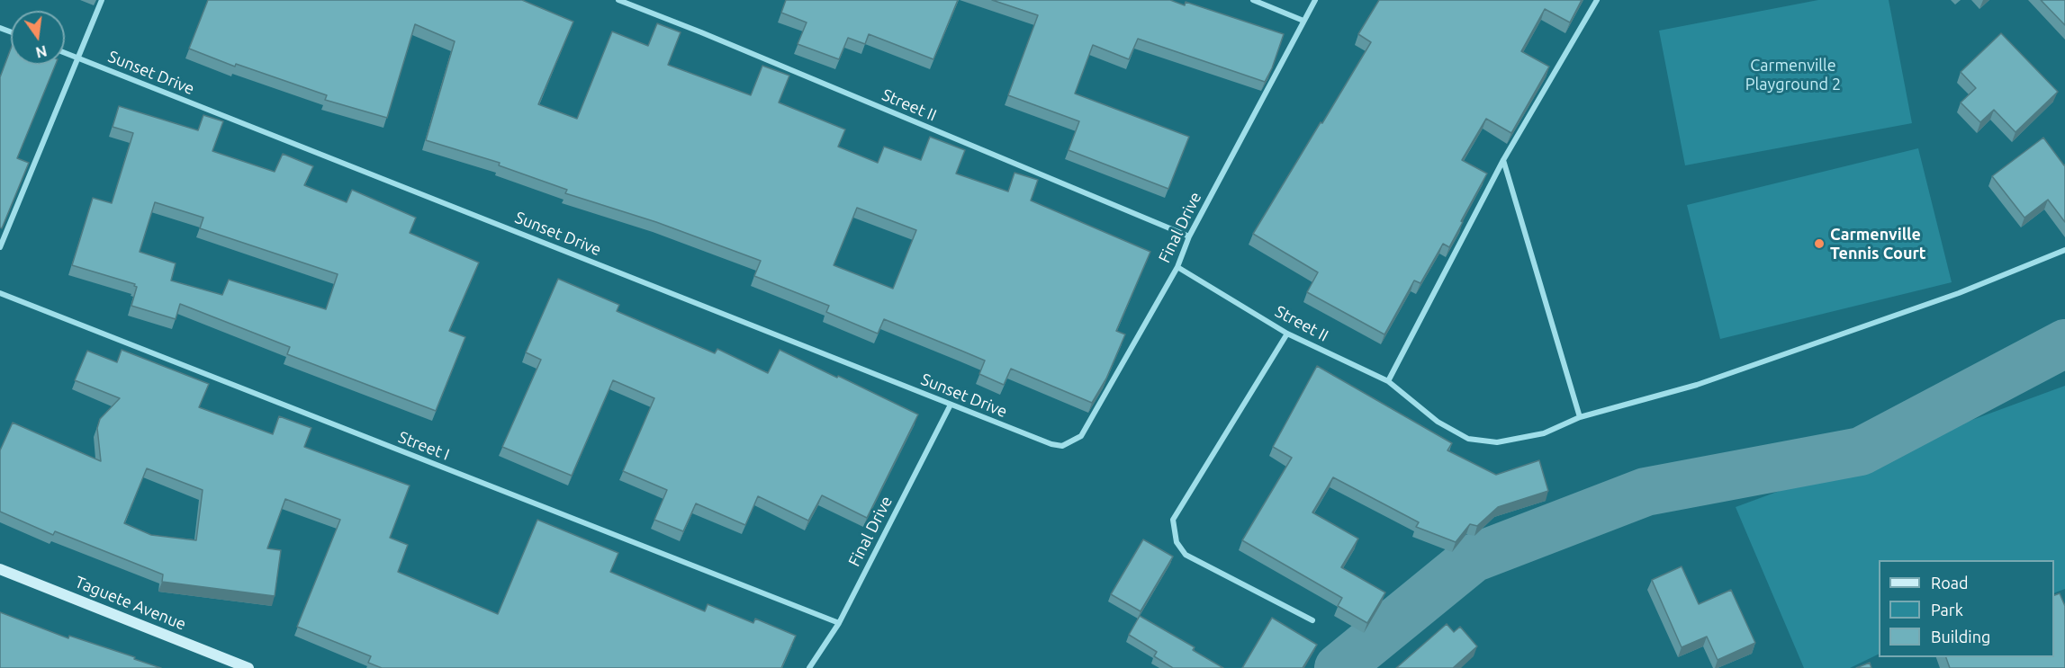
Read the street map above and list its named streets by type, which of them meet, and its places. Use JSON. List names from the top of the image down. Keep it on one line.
{"streets":{"street":["Sunset Drive","Street II","Final Drive","Street I","Taguete Avenue"]},"crossings":[["Sunset Drive","Final Drive"],["Street II","Final Drive"],["Final Drive","Street I"]],"parks":["Carmenville Playground 2"],"places":["Carmenville Tennis Court"],"legend":["Road","Park","Building"],"north":"bottom"}
